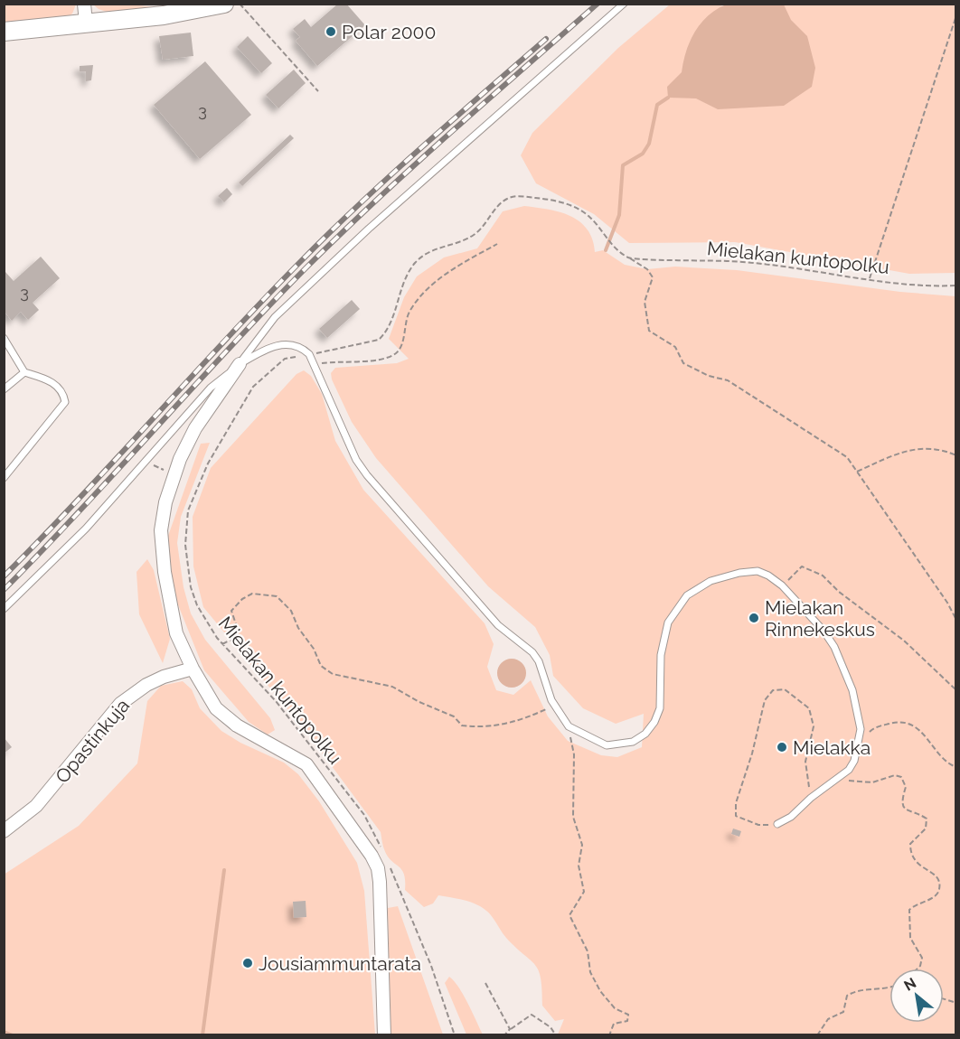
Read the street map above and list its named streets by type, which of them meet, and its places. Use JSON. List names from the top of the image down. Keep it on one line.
{"streets":{"street":["Opastinkuja"],"path":["Mielakan kuntopolku"]},"places":["Polar 2000","Mielakan Rinnekeskus","Mielakka","Jousiammuntarata"],"house_numbers":["3","3"],"north":"top left"}
